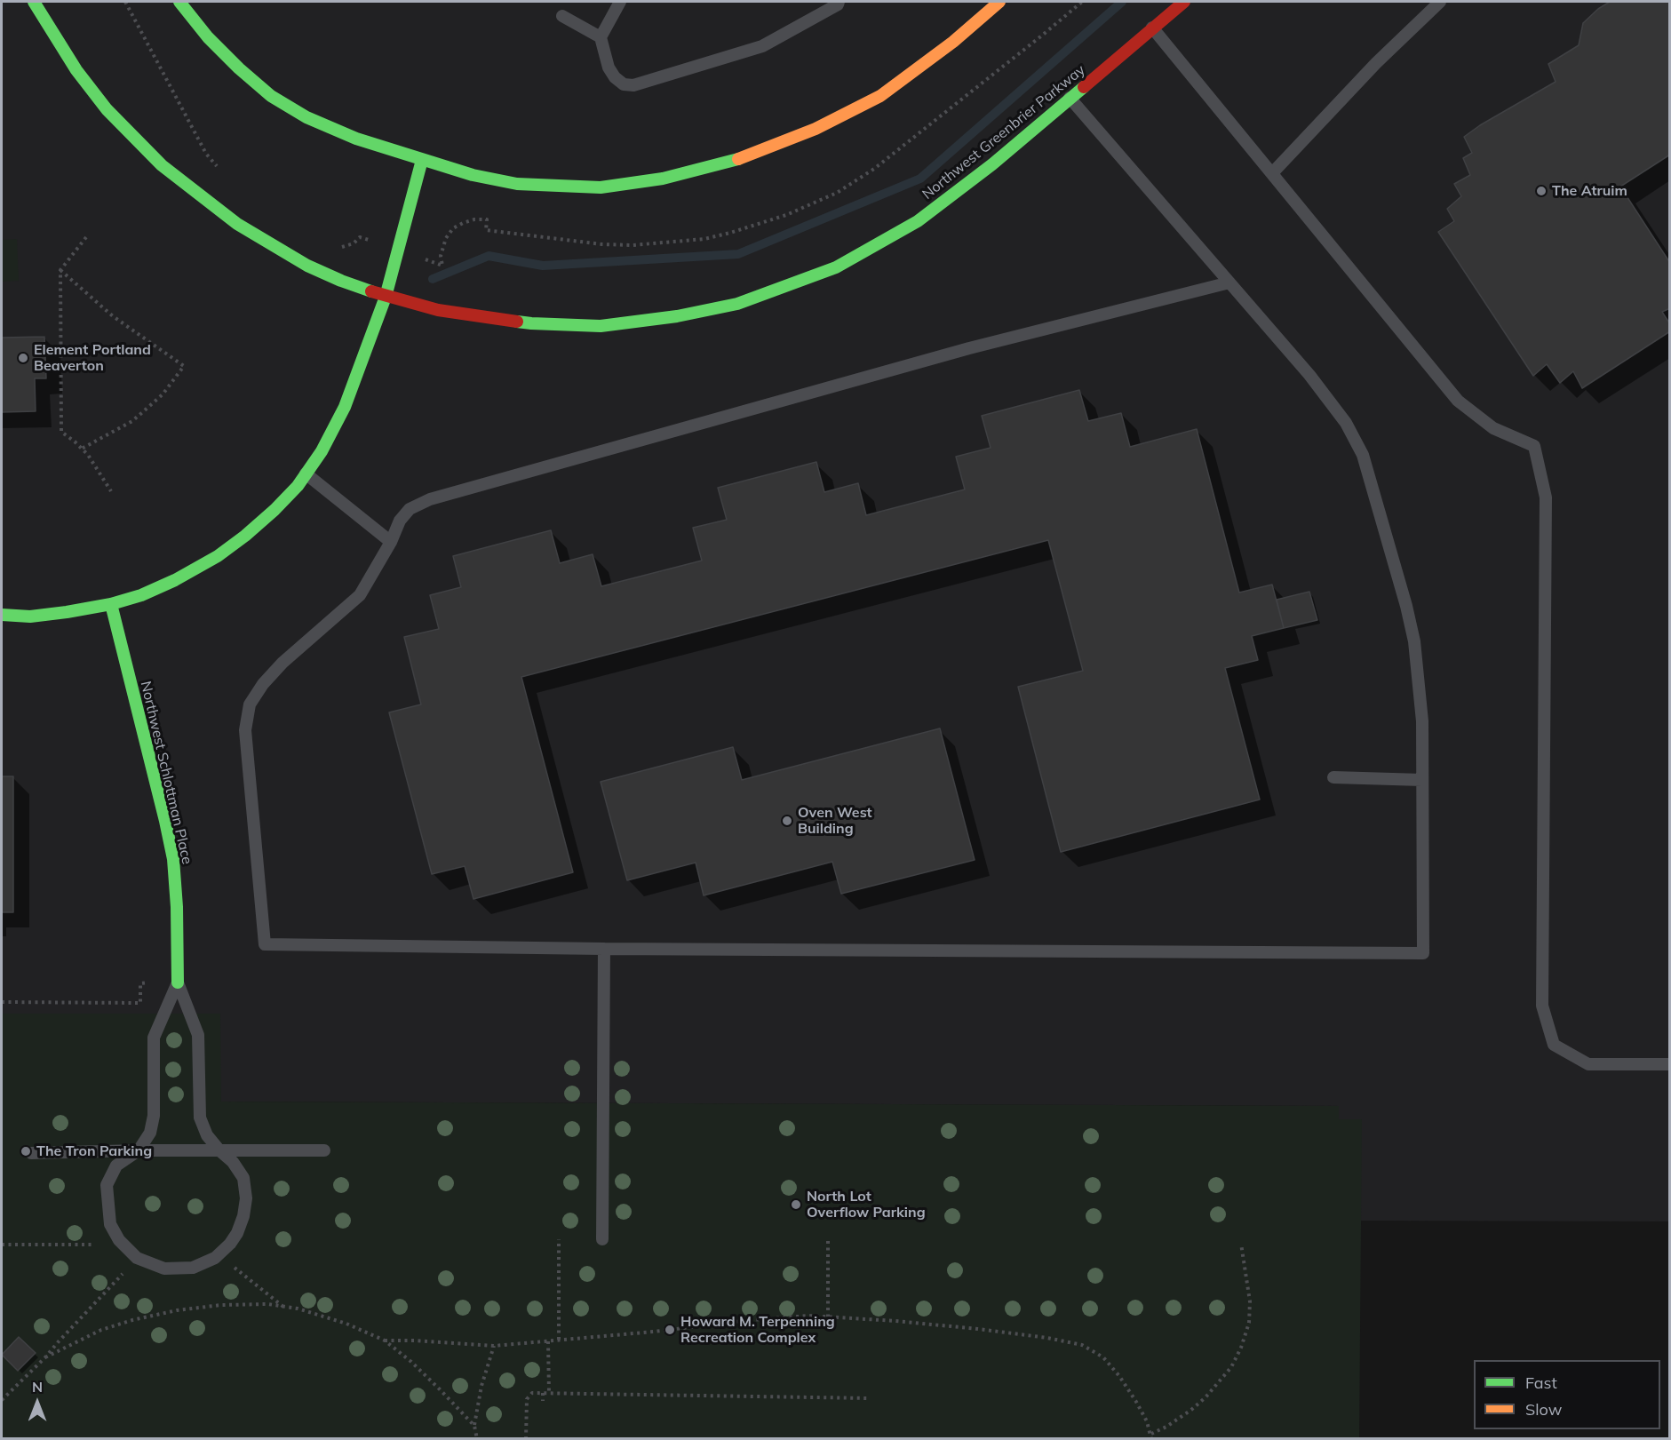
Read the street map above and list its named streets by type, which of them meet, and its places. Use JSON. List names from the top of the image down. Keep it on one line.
{"streets":{"street":["Northwest Greenbrier Parkway","Northwest Schlottman Place"]},"places":["The Atruim","Element Portland Beaverton","Oven West Building","The Tron Parking","North Lot Overflow Parking","Howard M. Terpenning Recreation Complex"],"legend":["Fast","Slow"],"north":"top"}
